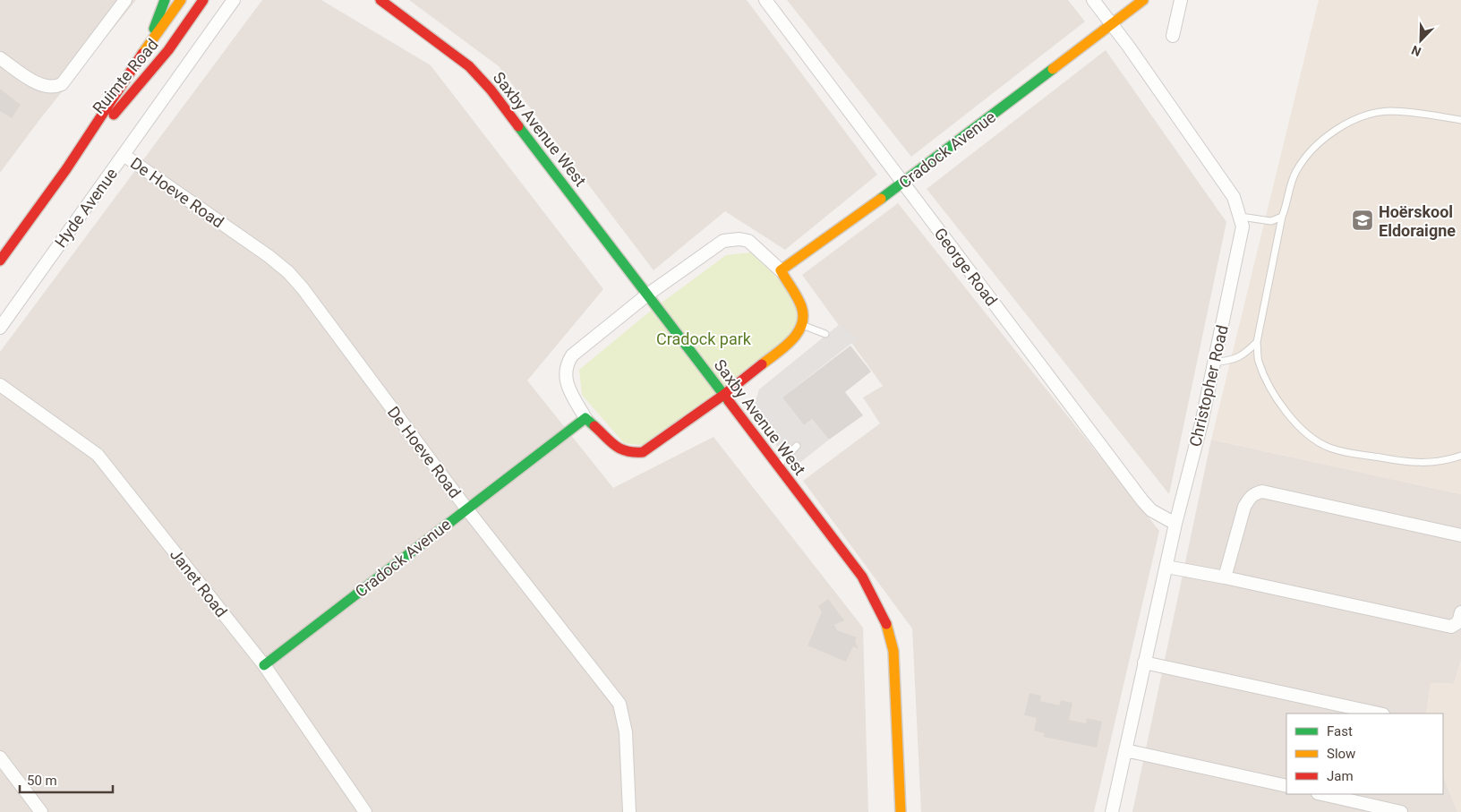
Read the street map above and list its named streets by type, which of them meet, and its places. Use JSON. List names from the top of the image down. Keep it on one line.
{"streets":{"street":["Ruimte Road","Saxby Avenue West","Cradock Avenue","De Hoeve Road","Hyde Avenue","George Road","Christopher Road","Janet Road"]},"crossings":[["Cradock Avenue","De Hoeve Road"],["Cradock Avenue","George Road"],["Cradock Avenue","Christopher Road"],["Cradock Avenue","Janet Road"],["De Hoeve Road","Hyde Avenue"],["George Road","Christopher Road"]],"parks":["Cradock park"],"places":{"school or university":["Hoërskool Eldoraigne"]},"legend":["Fast","Slow","Jam"],"scale_bar":"50 m","north":"bottom left"}
